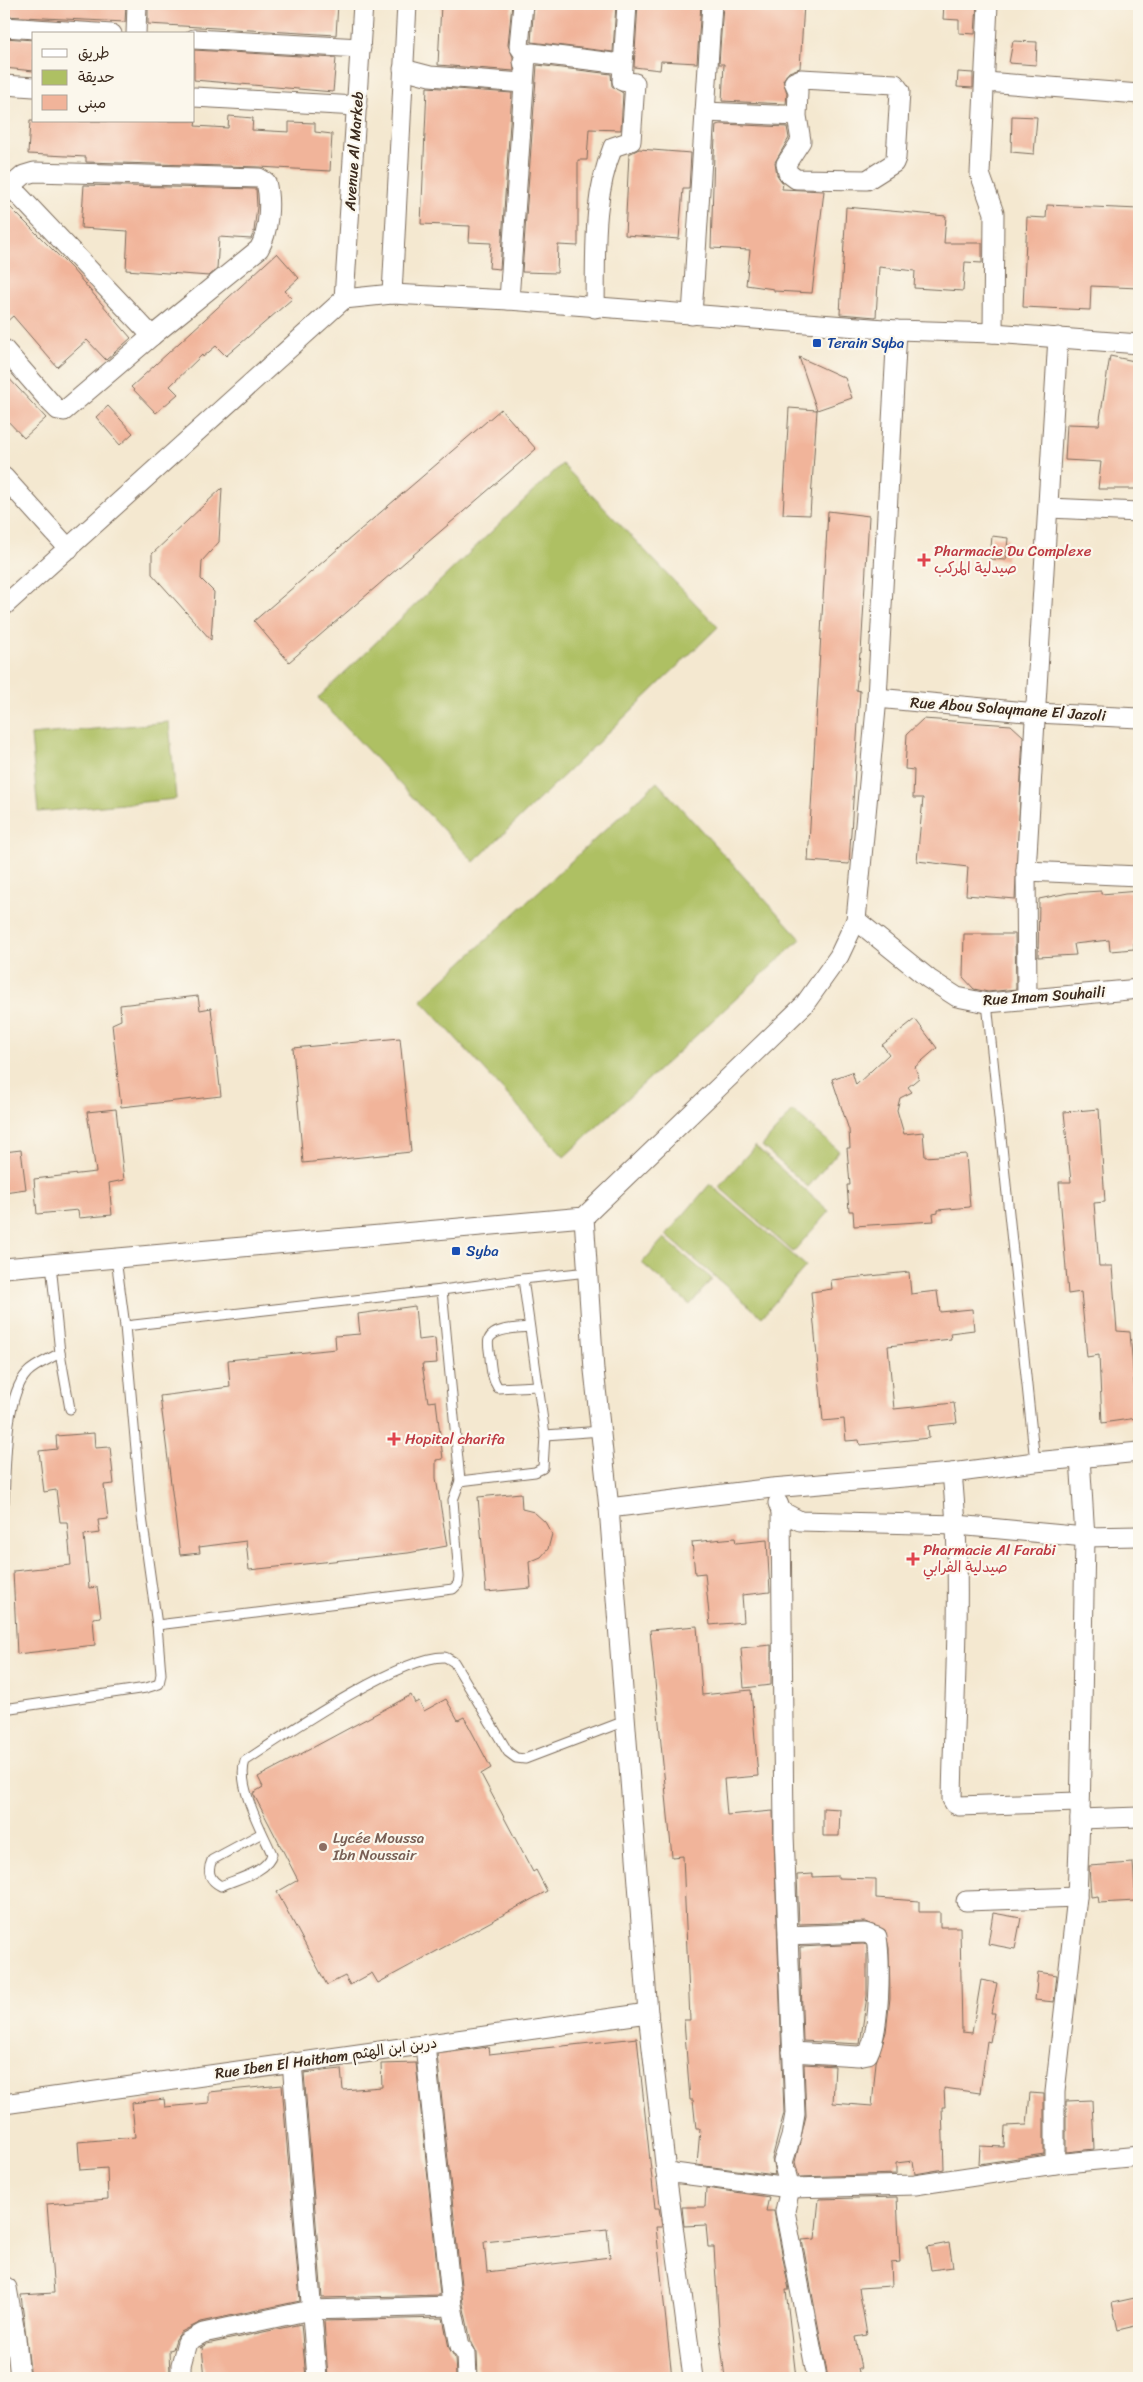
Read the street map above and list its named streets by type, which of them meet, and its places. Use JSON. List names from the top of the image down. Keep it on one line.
{"streets":{"street":["Avenue Al Markeb","Rue Abou Solaymane El Jazoli","Rue Imam Souhaili","Rue Iben El Haitham دربن ابن الهثم"]},"places":{"transit":["Terain Syba","Syba"],"health":["Pharmacie Du Complexe صيدلية المركب","Hopital charifa","Pharmacie Al Farabi صيدلية الفرابي"],"other":["Lycée Moussa Ibn Noussair"]},"legend":["طريق","حديقة","مبنى"]}
